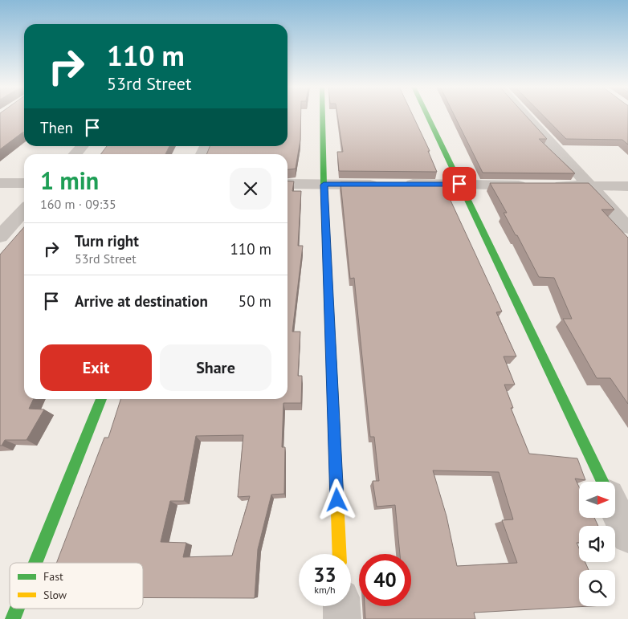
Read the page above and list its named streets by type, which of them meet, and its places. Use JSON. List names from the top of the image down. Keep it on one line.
{"legend":["Fast","Slow"],"north":"right","page":{"turn":["110 m","53rd Street"],"then":"Then","heading":["1 min","160 m · 09:35"],"list":[{"name":"Turn right","note":"53rd Street","value":"110 m"},{"name":"Arrive at destination","value":"50 m"}],"buttons":["Exit","Share"],"speed":"33 km/h","limit":"40"}}
